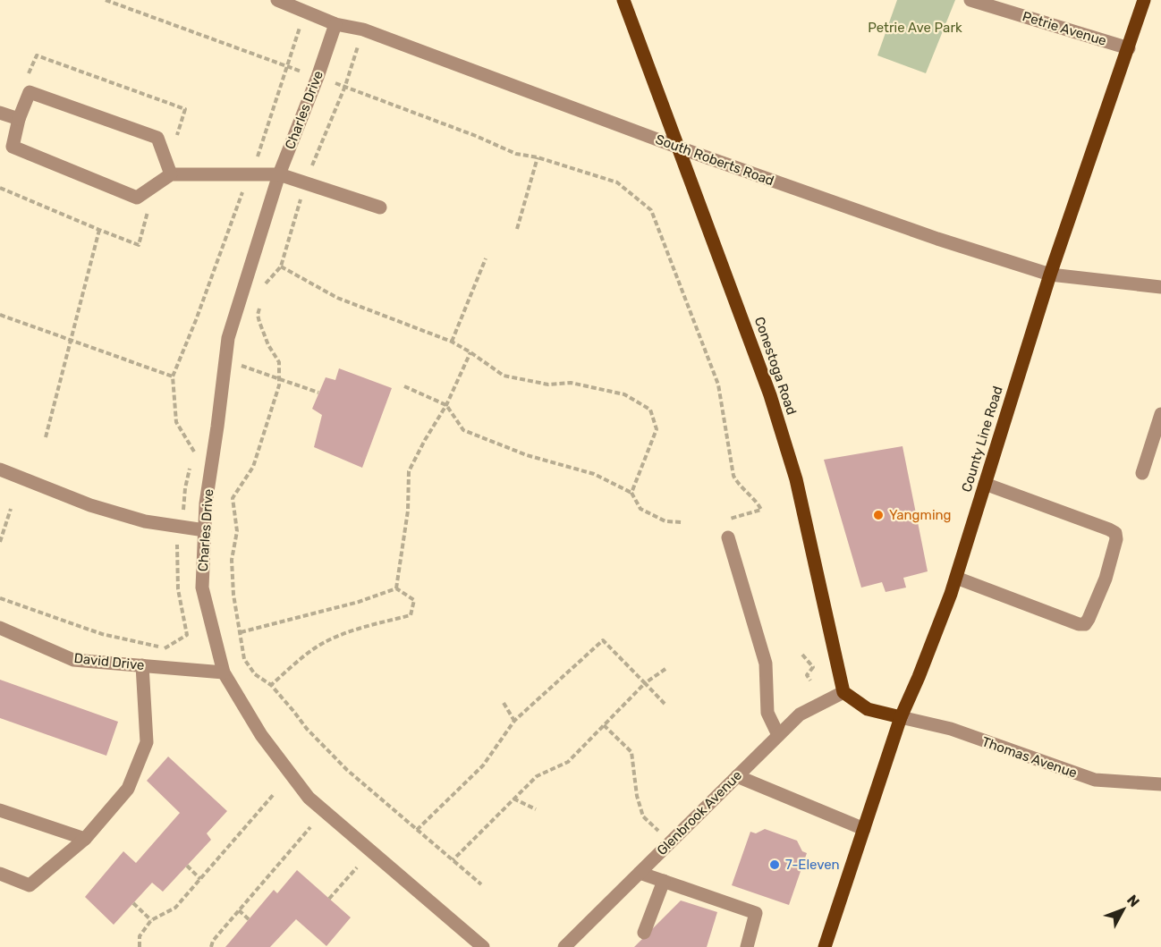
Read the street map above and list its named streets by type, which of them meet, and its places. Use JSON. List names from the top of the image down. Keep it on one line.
{"streets":{"main road":["Conestoga Road","County Line Road"],"street":["Petrie Avenue","Charles Drive","South Roberts Road","David Drive","Thomas Avenue","Glenbrook Avenue"]},"crossings":[["Petrie Avenue","County Line Road"],["Charles Drive","South Roberts Road"],["Charles Drive","David Drive"],["South Roberts Road","Conestoga Road"],["South Roberts Road","County Line Road"],["Conestoga Road","Glenbrook Avenue"],["County Line Road","Thomas Avenue"]],"parks":["Petrie Ave Park"],"places":["Yangming","7-Eleven"],"north":"top right"}
